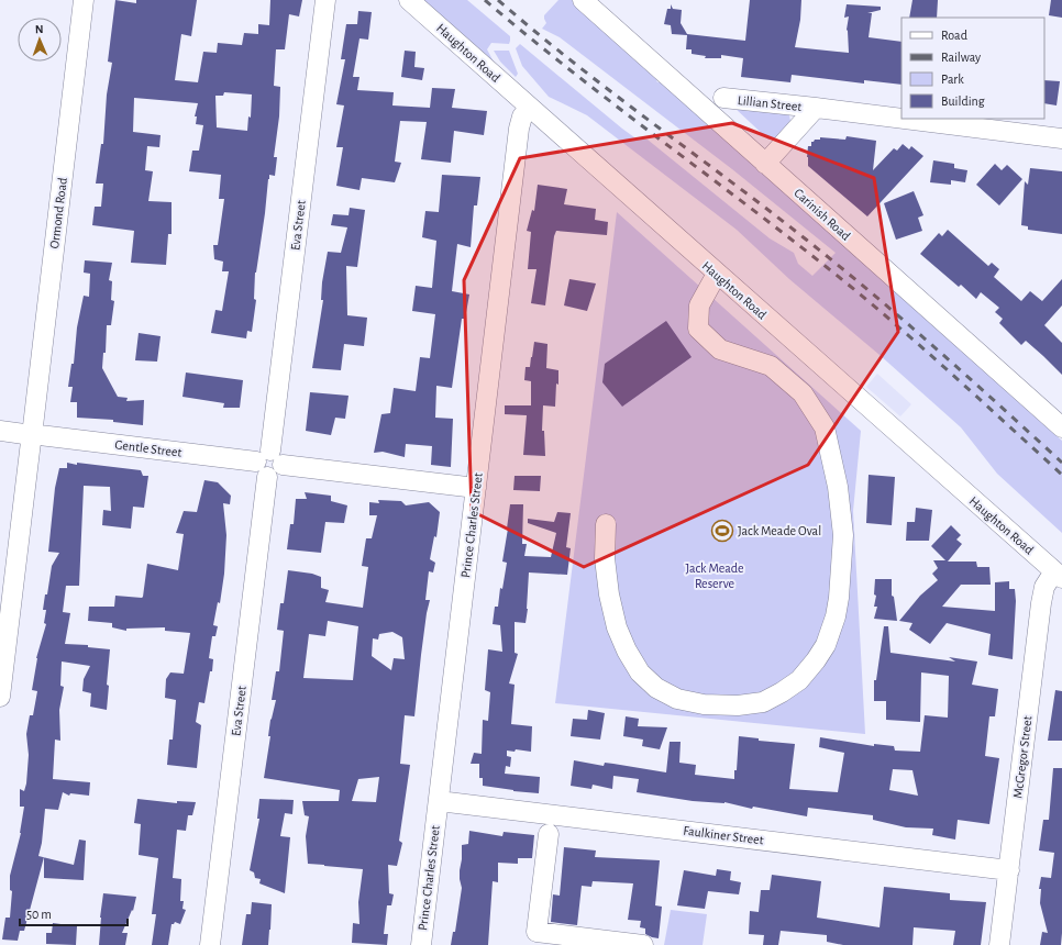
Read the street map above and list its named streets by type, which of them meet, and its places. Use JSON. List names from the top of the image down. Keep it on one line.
{"streets":{"street":["Haughton Road","Lillian Street","Ormond Road","Carinish Road","Eva Street","Gentle Street","Prince Charles Street","McGregor Street","Faulkiner Street"]},"crossings":[["Haughton Road","Prince Charles Street"],["Haughton Road","McGregor Street"],["Lillian Street","Carinish Road"],["Ormond Road","Gentle Street"],["Eva Street","Gentle Street"],["Gentle Street","Prince Charles Street"],["Prince Charles Street","Faulkiner Street"],["McGregor Street","Faulkiner Street"]],"parks":["Jack Meade Reserve"],"places":{"sports":["Jack Meade Oval"]},"legend":["Road","Railway","Park","Building"],"scale_bar":"50 m","north":"top"}
